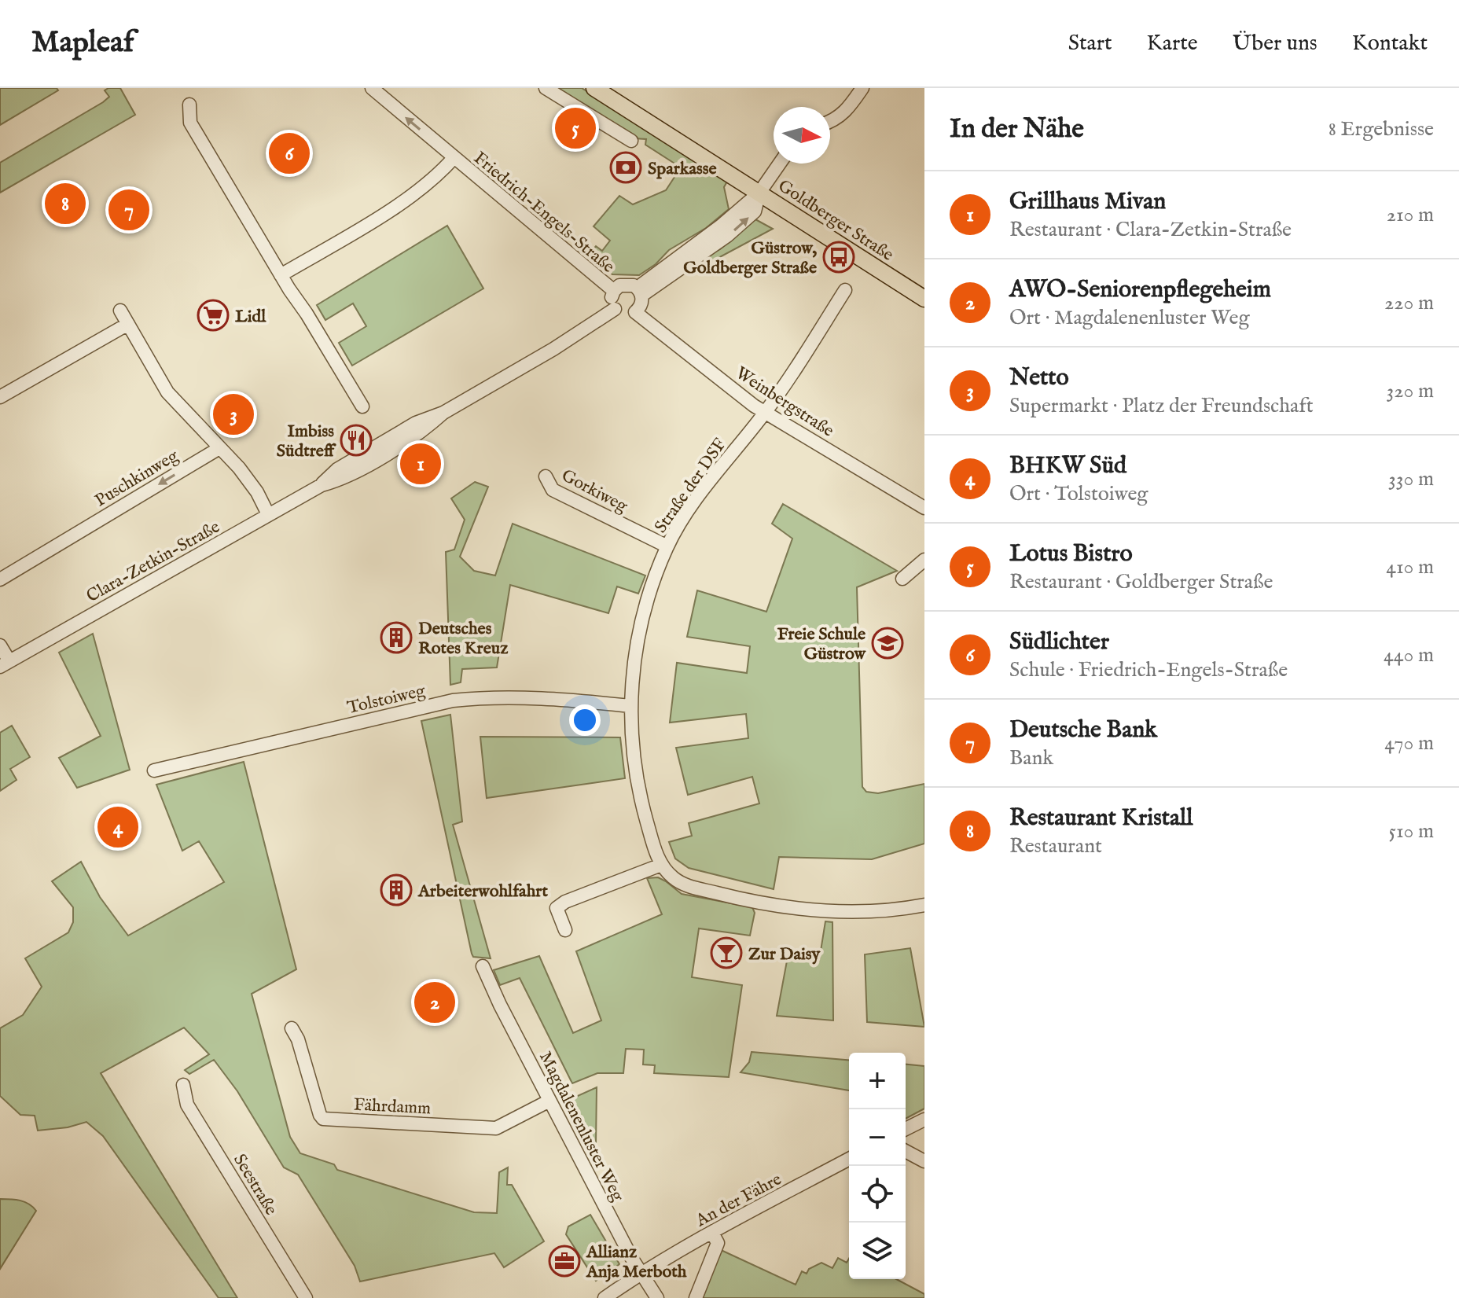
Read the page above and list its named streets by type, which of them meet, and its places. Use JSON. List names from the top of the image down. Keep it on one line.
{"streets":{"main road":["Goldberger Straße"],"street":["Friedrich-Engels-Straße","Weinbergstraße","Puschkinweg","Straße der DSF","Gorkiweg","Clara-Zetkin-Straße","Tolstoiweg","Fährdamm","Magdalenenluster Weg","Seestraße","An der Fähre"]},"crossings":[["Friedrich-Engels-Straße","Weinbergstraße"],["Friedrich-Engels-Straße","Clara-Zetkin-Straße"],["Weinbergstraße","Straße der DSF"],["Weinbergstraße","Clara-Zetkin-Straße"],["Straße der DSF","Gorkiweg"],["Straße der DSF","Tolstoiweg"],["Fährdamm","Magdalenenluster Weg"],["Magdalenenluster Weg","An der Fähre"]],"one_way":["Puschkinweg"],"places":{"bank":["Sparkasse"],"bus stop":["Güstrow, Goldberger Straße"],"supermarket":["Lidl"],"restaurant":["Imbiss Südtreff"],"building":["Deutsches Rotes Kreuz","Arbeiterwohlfahrt"],"school or university":["Freie Schule Güstrow"],"bar":["Zur Daisy"],"office":["Allianz Anja Merboth"]},"north":"right","page":{"header":"Mapleaf","nav":["Start","Karte","Über uns","Kontakt"],"heading":["In der Nähe","8 Ergebnisse"],"pins":["5","6","8","7","3","1","4","2"],"list":[{"mark":"1","name":"Grillhaus Mivan","note":"Restaurant · Clara-Zetkin-Straße","value":"210 m"},{"mark":"2","name":"AWO-Seniorenpflegeheim","note":"Ort · Magdalenenluster Weg","value":"220 m"},{"mark":"3","name":"Netto","note":"Supermarkt · Platz der Freundschaft","value":"320 m"},{"mark":"4","name":"BHKW Süd","note":"Ort · Tolstoiweg","value":"330 m"},{"mark":"5","name":"Lotus Bistro","note":"Restaurant · Goldberger Straße","value":"410 m"},{"mark":"6","name":"Südlichter","note":"Schule · Friedrich-Engels-Straße","value":"440 m"},{"mark":"7","name":"Deutsche Bank","note":"Bank","value":"470 m"},{"mark":"8","name":"Restaurant Kristall","note":"Restaurant","value":"510 m"}],"map_buttons":["+","−"]}}
